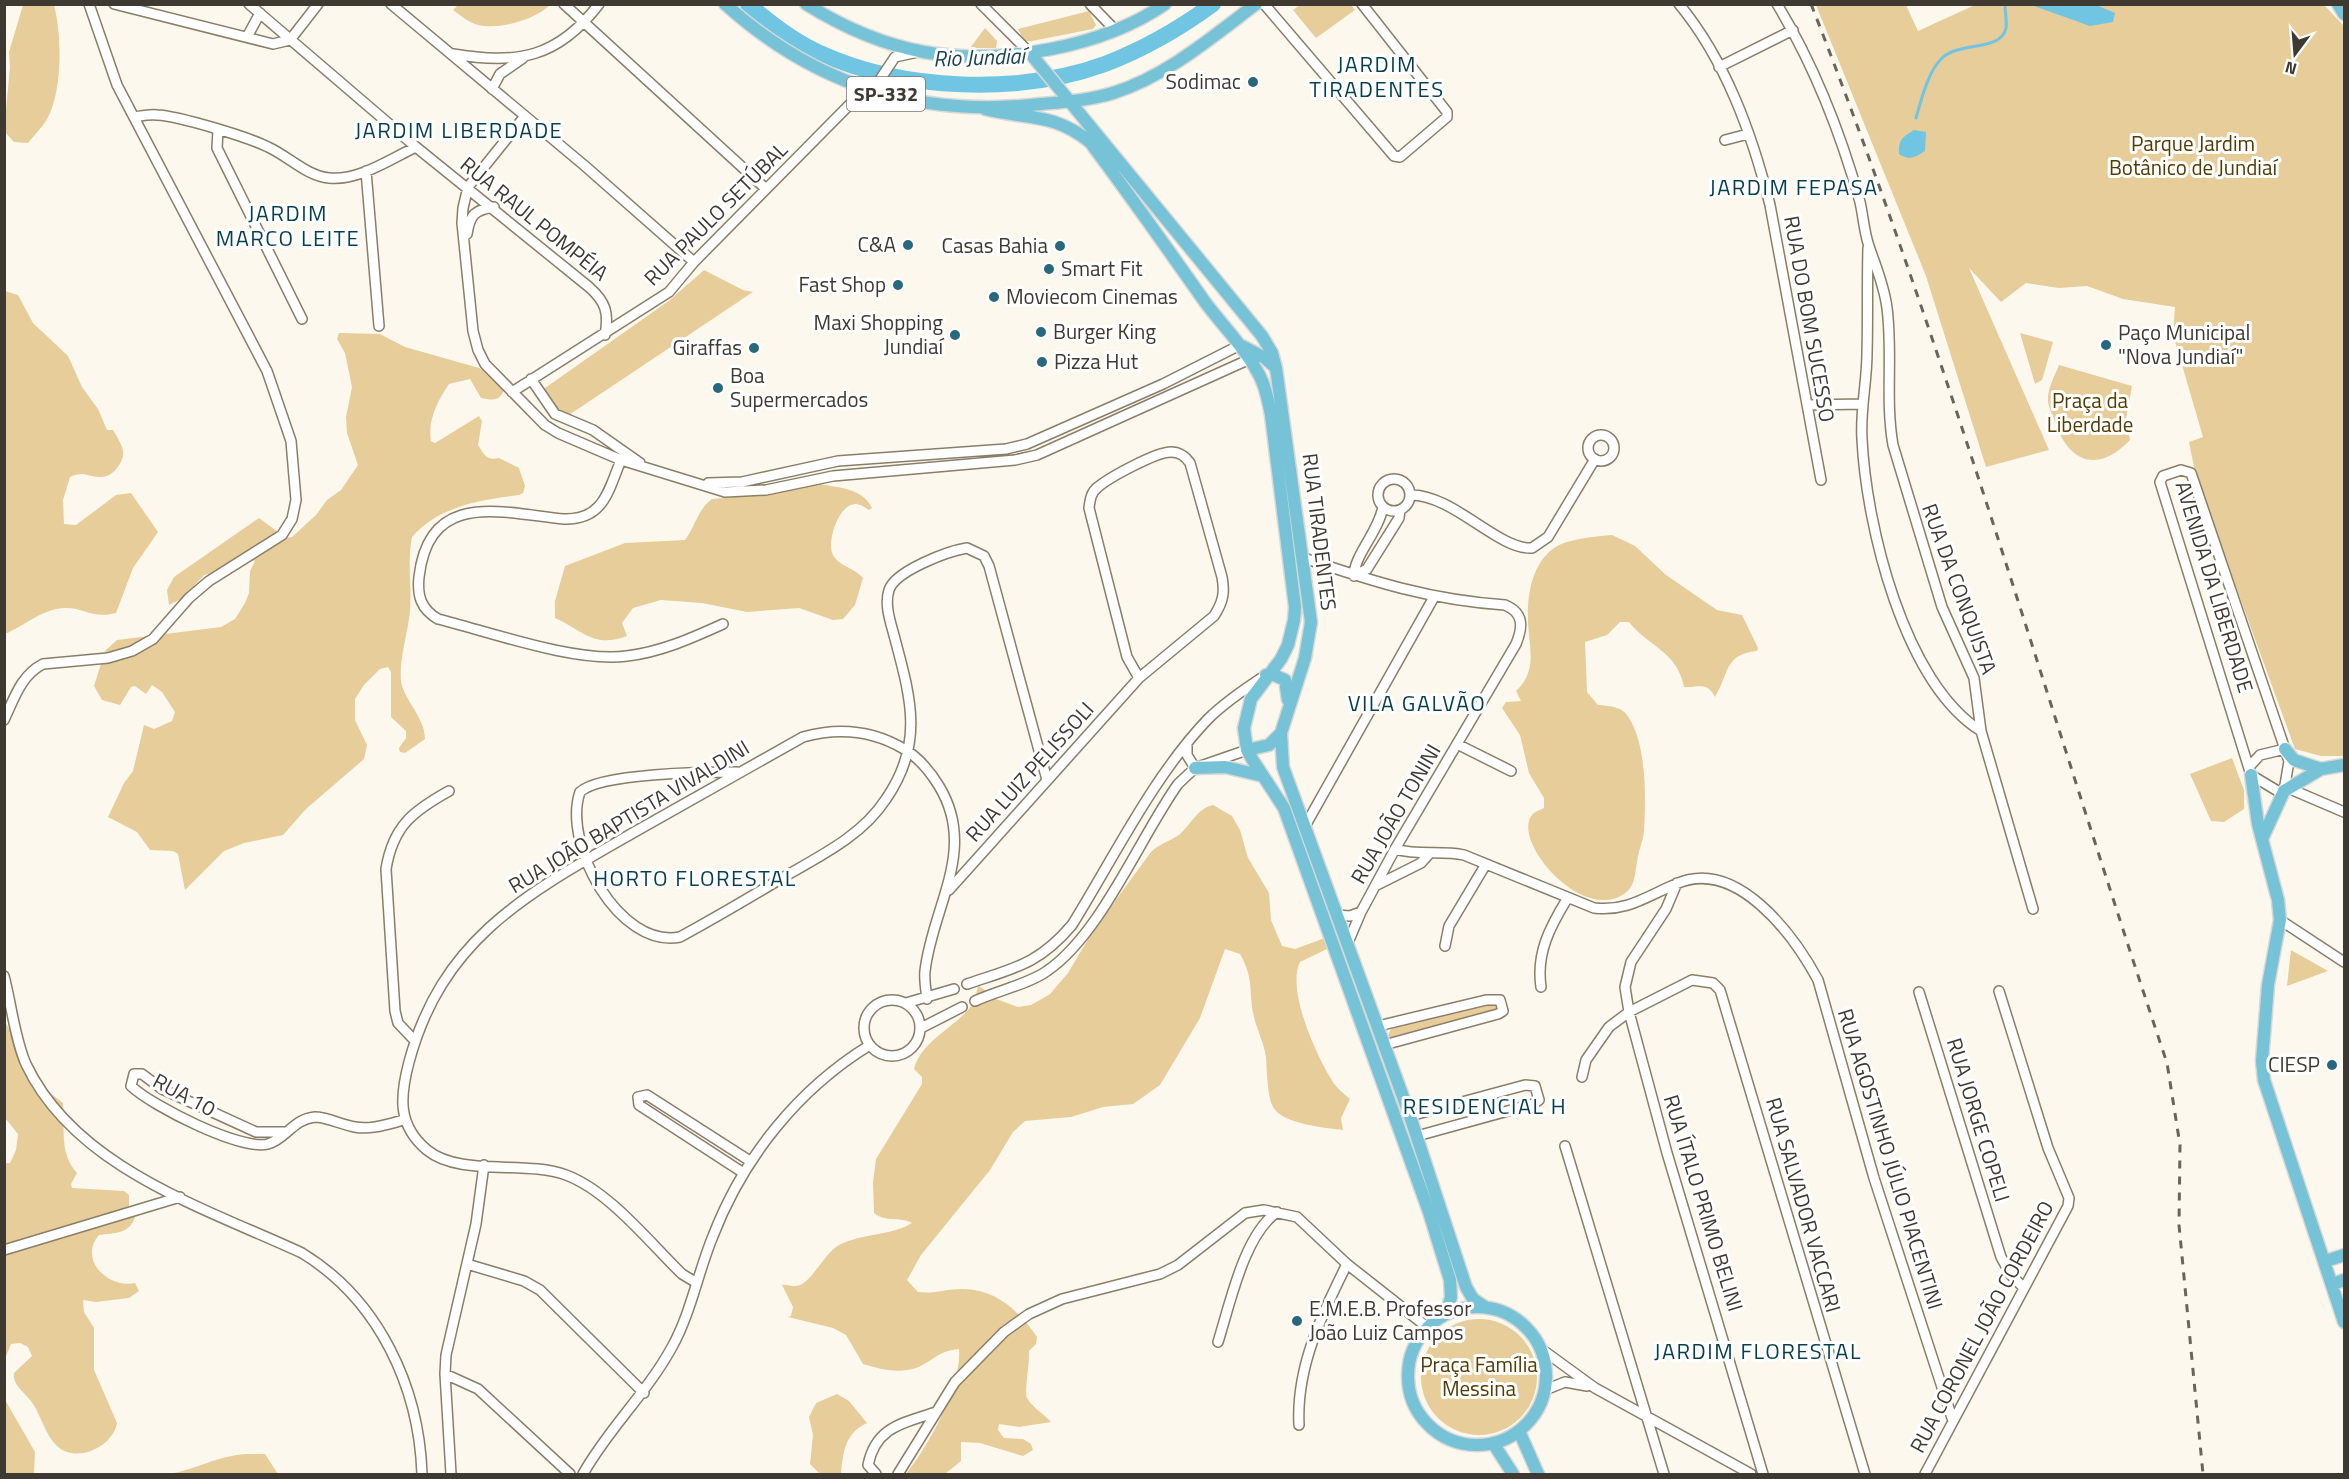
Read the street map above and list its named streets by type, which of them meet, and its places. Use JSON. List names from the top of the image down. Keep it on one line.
{"streets":{"main road":["SP-332","RUA TIRADENTES"],"street":["RUA PAULO SETÚBAL","RUA RAUL POMPÉIA","RUA DO BOM SUCESSO","AVENIDA DA LIBERDADE","RUA DA CONQUISTA","RUA LUIZ PELISSOLI","RUA JOÃO TONINI","RUA JOÃO BAPTISTA VIVALDINI","RUA 10","RUA JORGE COPELI","RUA AGOSTINHO JÚLIO PIACENTINI","RUA ÍTALO PRIMO BELINI","RUA SALVADOR VACCARI","RUA CORONEL JOÃO CORDEIRO"]},"crossings":[["SP-332","RUA PAULO SETÚBAL"],["SP-332","RUA TIRADENTES"],["RUA PAULO SETÚBAL","RUA RAUL POMPÉIA"],["RUA TIRADENTES","RUA JOÃO TONINI"],["RUA LUIZ PELISSOLI","RUA JOÃO BAPTISTA VIVALDINI"],["RUA JOÃO TONINI","RUA AGOSTINHO JÚLIO PIACENTINI"],["RUA JOÃO BAPTISTA VIVALDINI","RUA 10"],["RUA JORGE COPELI","RUA CORONEL JOÃO CORDEIRO"],["RUA AGOSTINHO JÚLIO PIACENTINI","RUA ÍTALO PRIMO BELINI"],["RUA AGOSTINHO JÚLIO PIACENTINI","RUA CORONEL JOÃO CORDEIRO"],["RUA ÍTALO PRIMO BELINI","RUA SALVADOR VACCARI"]],"districts":["JARDIM TIRADENTES","JARDIM LIBERDADE","JARDIM FEPASA","JARDIM MARCO LEITE","VILA GALVÃO","HORTO FLORESTAL","RESIDENCIAL H","JARDIM FLORESTAL"],"water":["Rio Jundiaí"],"parks":["Parque Jardim Botânico de Jundiaí","Praça da Liberdade","Praça Família Messina"],"places":["Sodimac","C&A","Casas Bahia","Smart Fit","Fast Shop","Moviecom Cinemas","Burger King","Maxi Shopping Jundiaí","Paço Municipal \"Nova Jundiaí\"","Giraffas","Pizza Hut","Boa Supermercados","CIESP","E.M.E.B. Professor João Luiz Campos"],"north":"bottom"}
